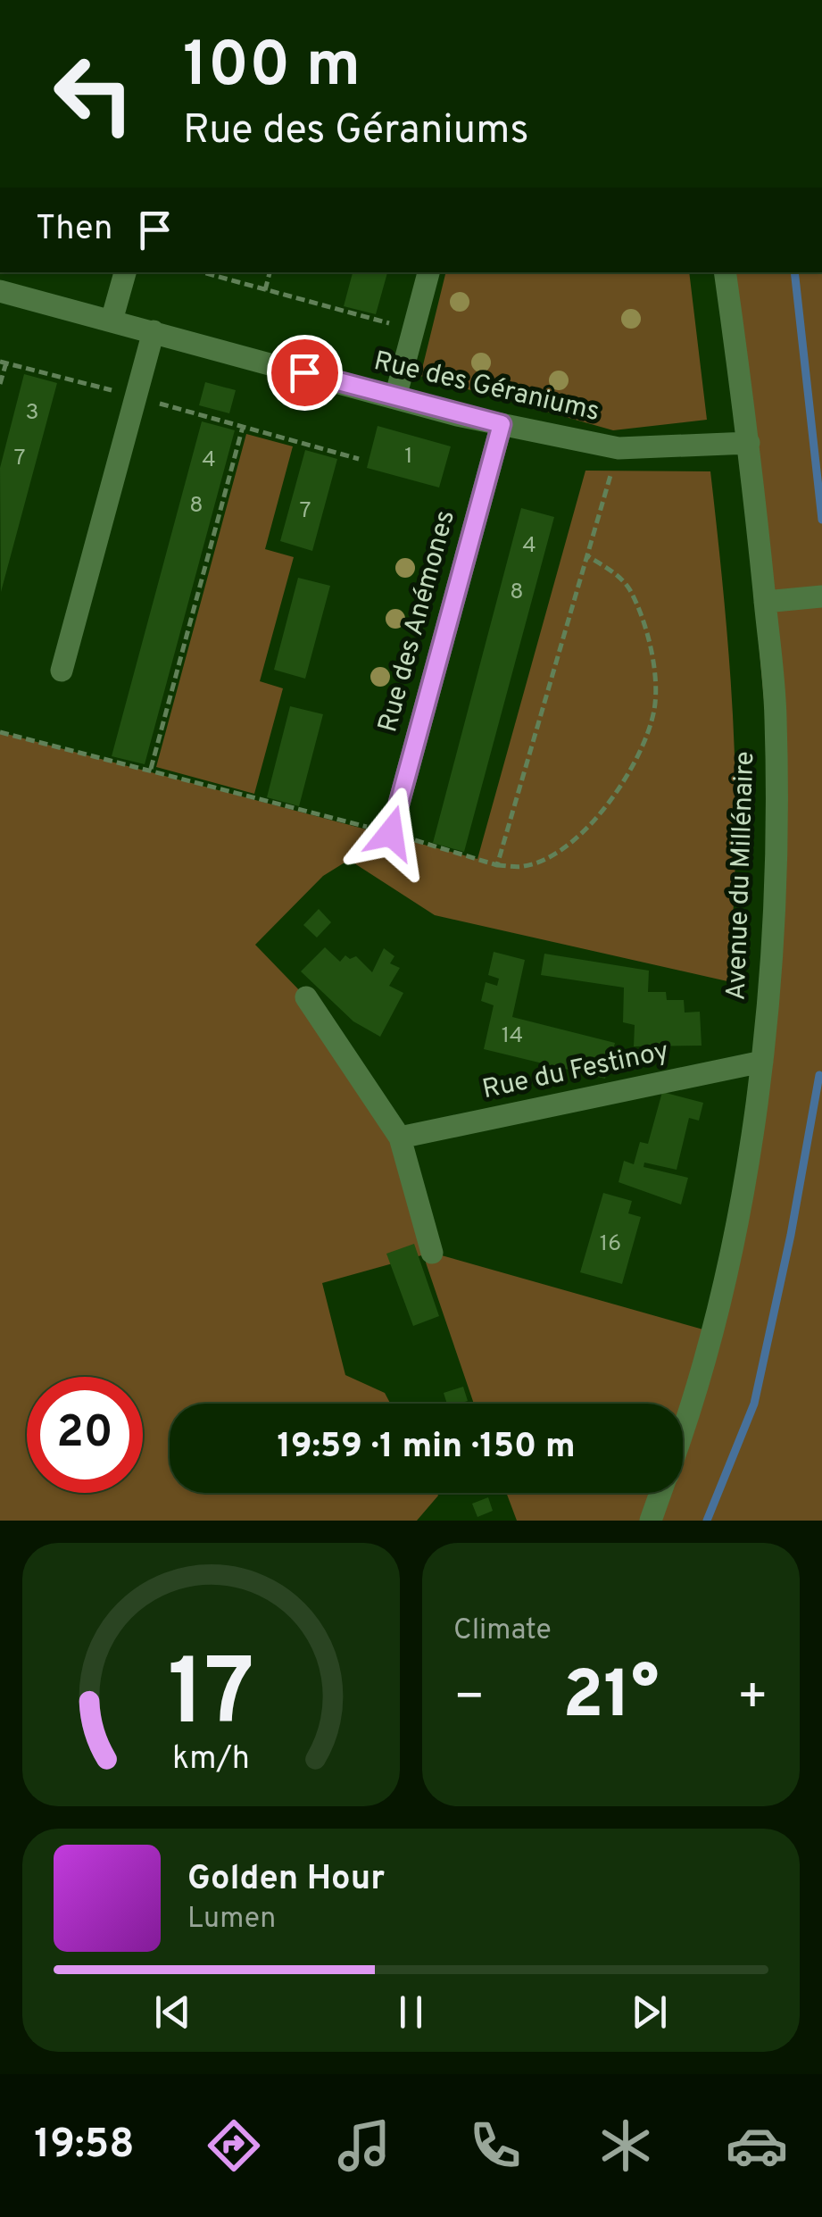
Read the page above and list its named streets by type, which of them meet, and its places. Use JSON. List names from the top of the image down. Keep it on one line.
{"streets":{"street":["Rue des Géraniums","Rue des Anémones","Avenue du Millénaire","Rue du Festinoy"]},"crossings":[["Rue des Géraniums","Rue des Anémones"],["Rue des Géraniums","Avenue du Millénaire"],["Avenue du Millénaire","Rue du Festinoy"]],"house_numbers":["3","1","7","4","8","7","4","8","14","16"],"page":{"turn":["100 m","Rue des Géraniums"],"then":"Then","limit":"20","trip":"19:59 · 1 min · 150 m","tile":"Climate","heat":["−","21°","+"],"song":["Golden Hour","Lumen"],"tabs":"19:58","gauge":["17","km/h"]}}
